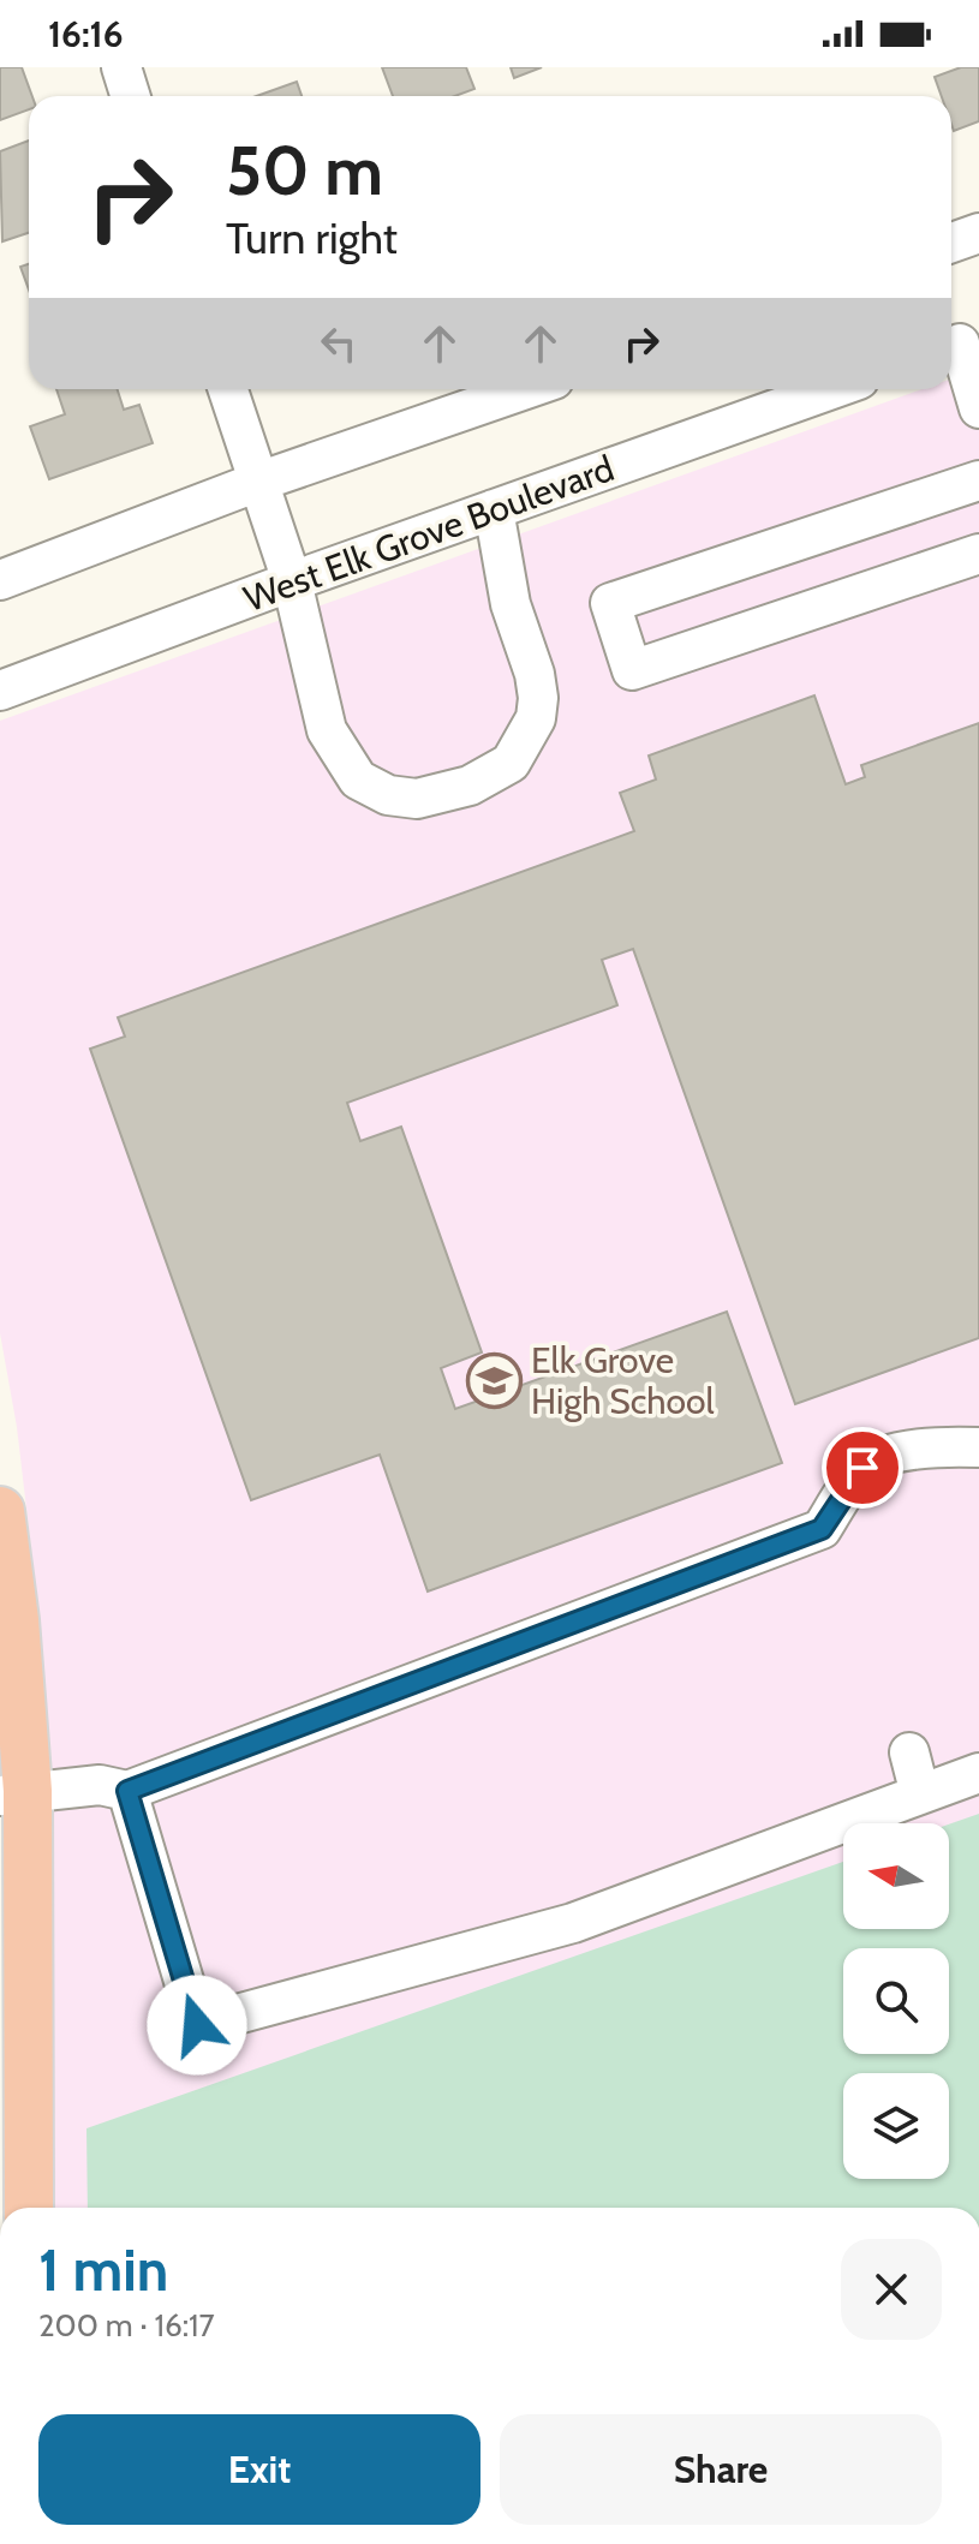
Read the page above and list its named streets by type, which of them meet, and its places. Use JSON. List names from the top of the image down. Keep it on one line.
{"streets":{"street":["West Elk Grove Boulevard"]},"places":{"school or university":["Elk Grove High School"]},"north":"left","page":{"status":"16:16","turn":["50 m","Turn right"],"heading":["1 min","200 m · 16:17"],"buttons":["Exit","Share"]}}
